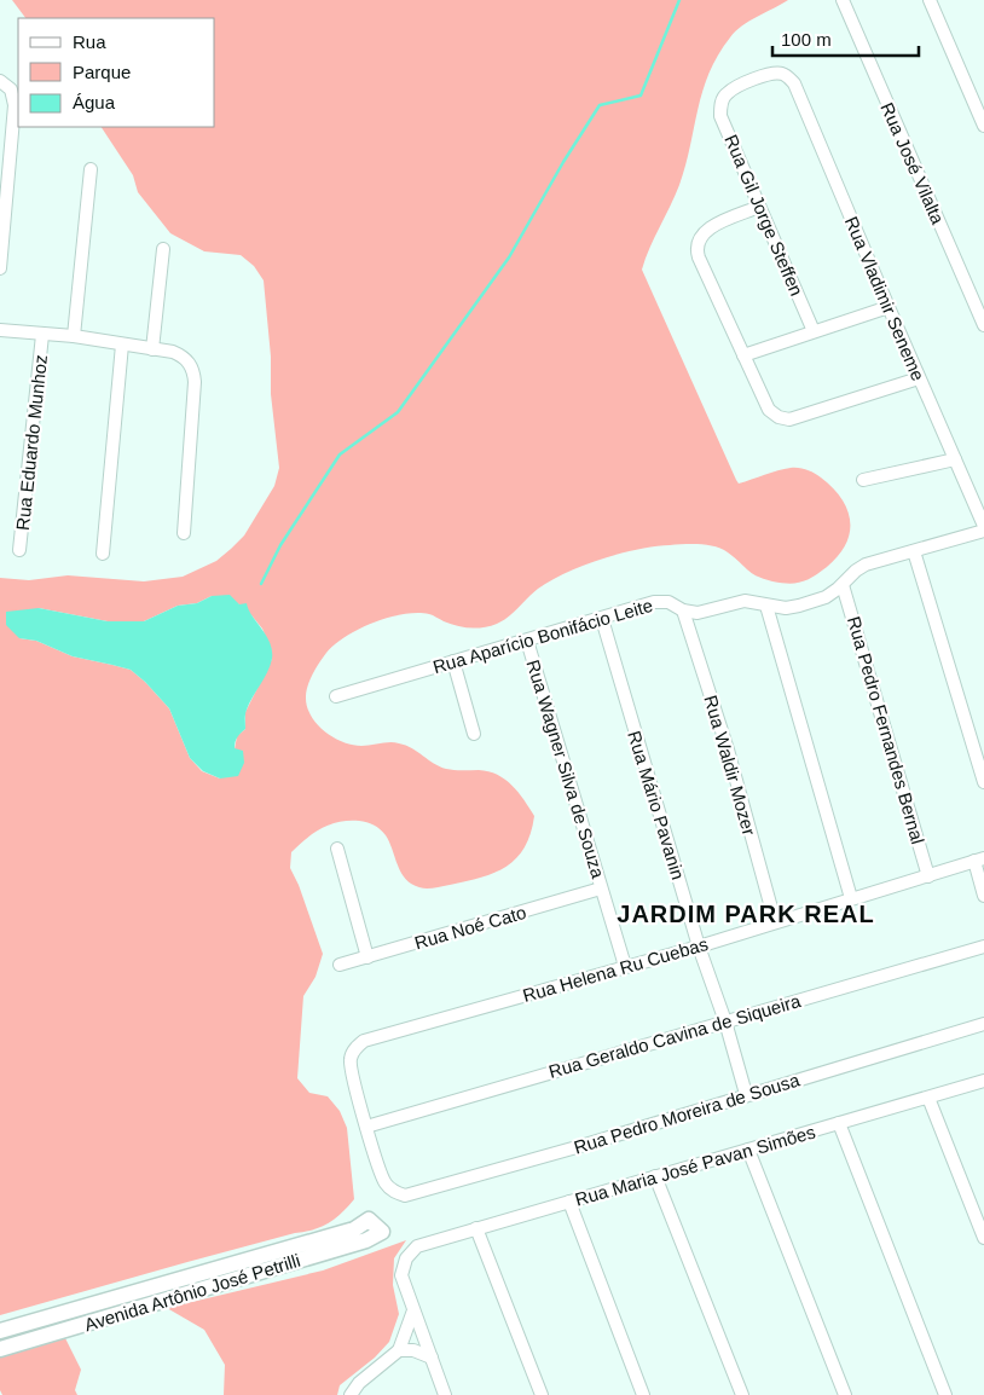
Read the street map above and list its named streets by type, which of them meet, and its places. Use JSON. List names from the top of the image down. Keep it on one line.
{"streets":{"street":["Rua José Vilalta","Rua Gil Jorge Steffen","Rua Vladimir Seneme","Rua Eduardo Munhoz","Rua Aparício Bonifácio Leite","Rua Pedro Fernandes Bernal","Rua Waldir Mozer","Rua Wagner Silva de Souza","Rua Mário Pavanin","Rua Noé Cato","Rua Helena Ru Cuebas","Rua Geraldo Cavina de Siqueira","Rua Pedro Moreira de Sousa","Rua Maria José Pavan Simões","Avenida Artônio José Petrilli"]},"crossings":[["Rua Gil Jorge Steffen","Rua Vladimir Seneme"],["Rua Aparício Bonifácio Leite","Rua Pedro Fernandes Bernal"],["Rua Aparício Bonifácio Leite","Rua Waldir Mozer"],["Rua Aparício Bonifácio Leite","Rua Wagner Silva de Souza"],["Rua Aparício Bonifácio Leite","Rua Mário Pavanin"],["Rua Pedro Fernandes Bernal","Rua Helena Ru Cuebas"],["Rua Waldir Mozer","Rua Helena Ru Cuebas"],["Rua Wagner Silva de Souza","Rua Noé Cato"],["Rua Wagner Silva de Souza","Rua Helena Ru Cuebas"],["Rua Mário Pavanin","Rua Helena Ru Cuebas"],["Rua Mário Pavanin","Rua Geraldo Cavina de Siqueira"],["Rua Mário Pavanin","Rua Pedro Moreira de Sousa"],["Rua Helena Ru Cuebas","Rua Geraldo Cavina de Siqueira"],["Rua Helena Ru Cuebas","Rua Pedro Moreira de Sousa"],["Rua Geraldo Cavina de Siqueira","Rua Pedro Moreira de Sousa"]],"districts":["JARDIM PARK REAL"],"legend":["Rua","Parque","Água"],"scale_bar":"100 m"}
